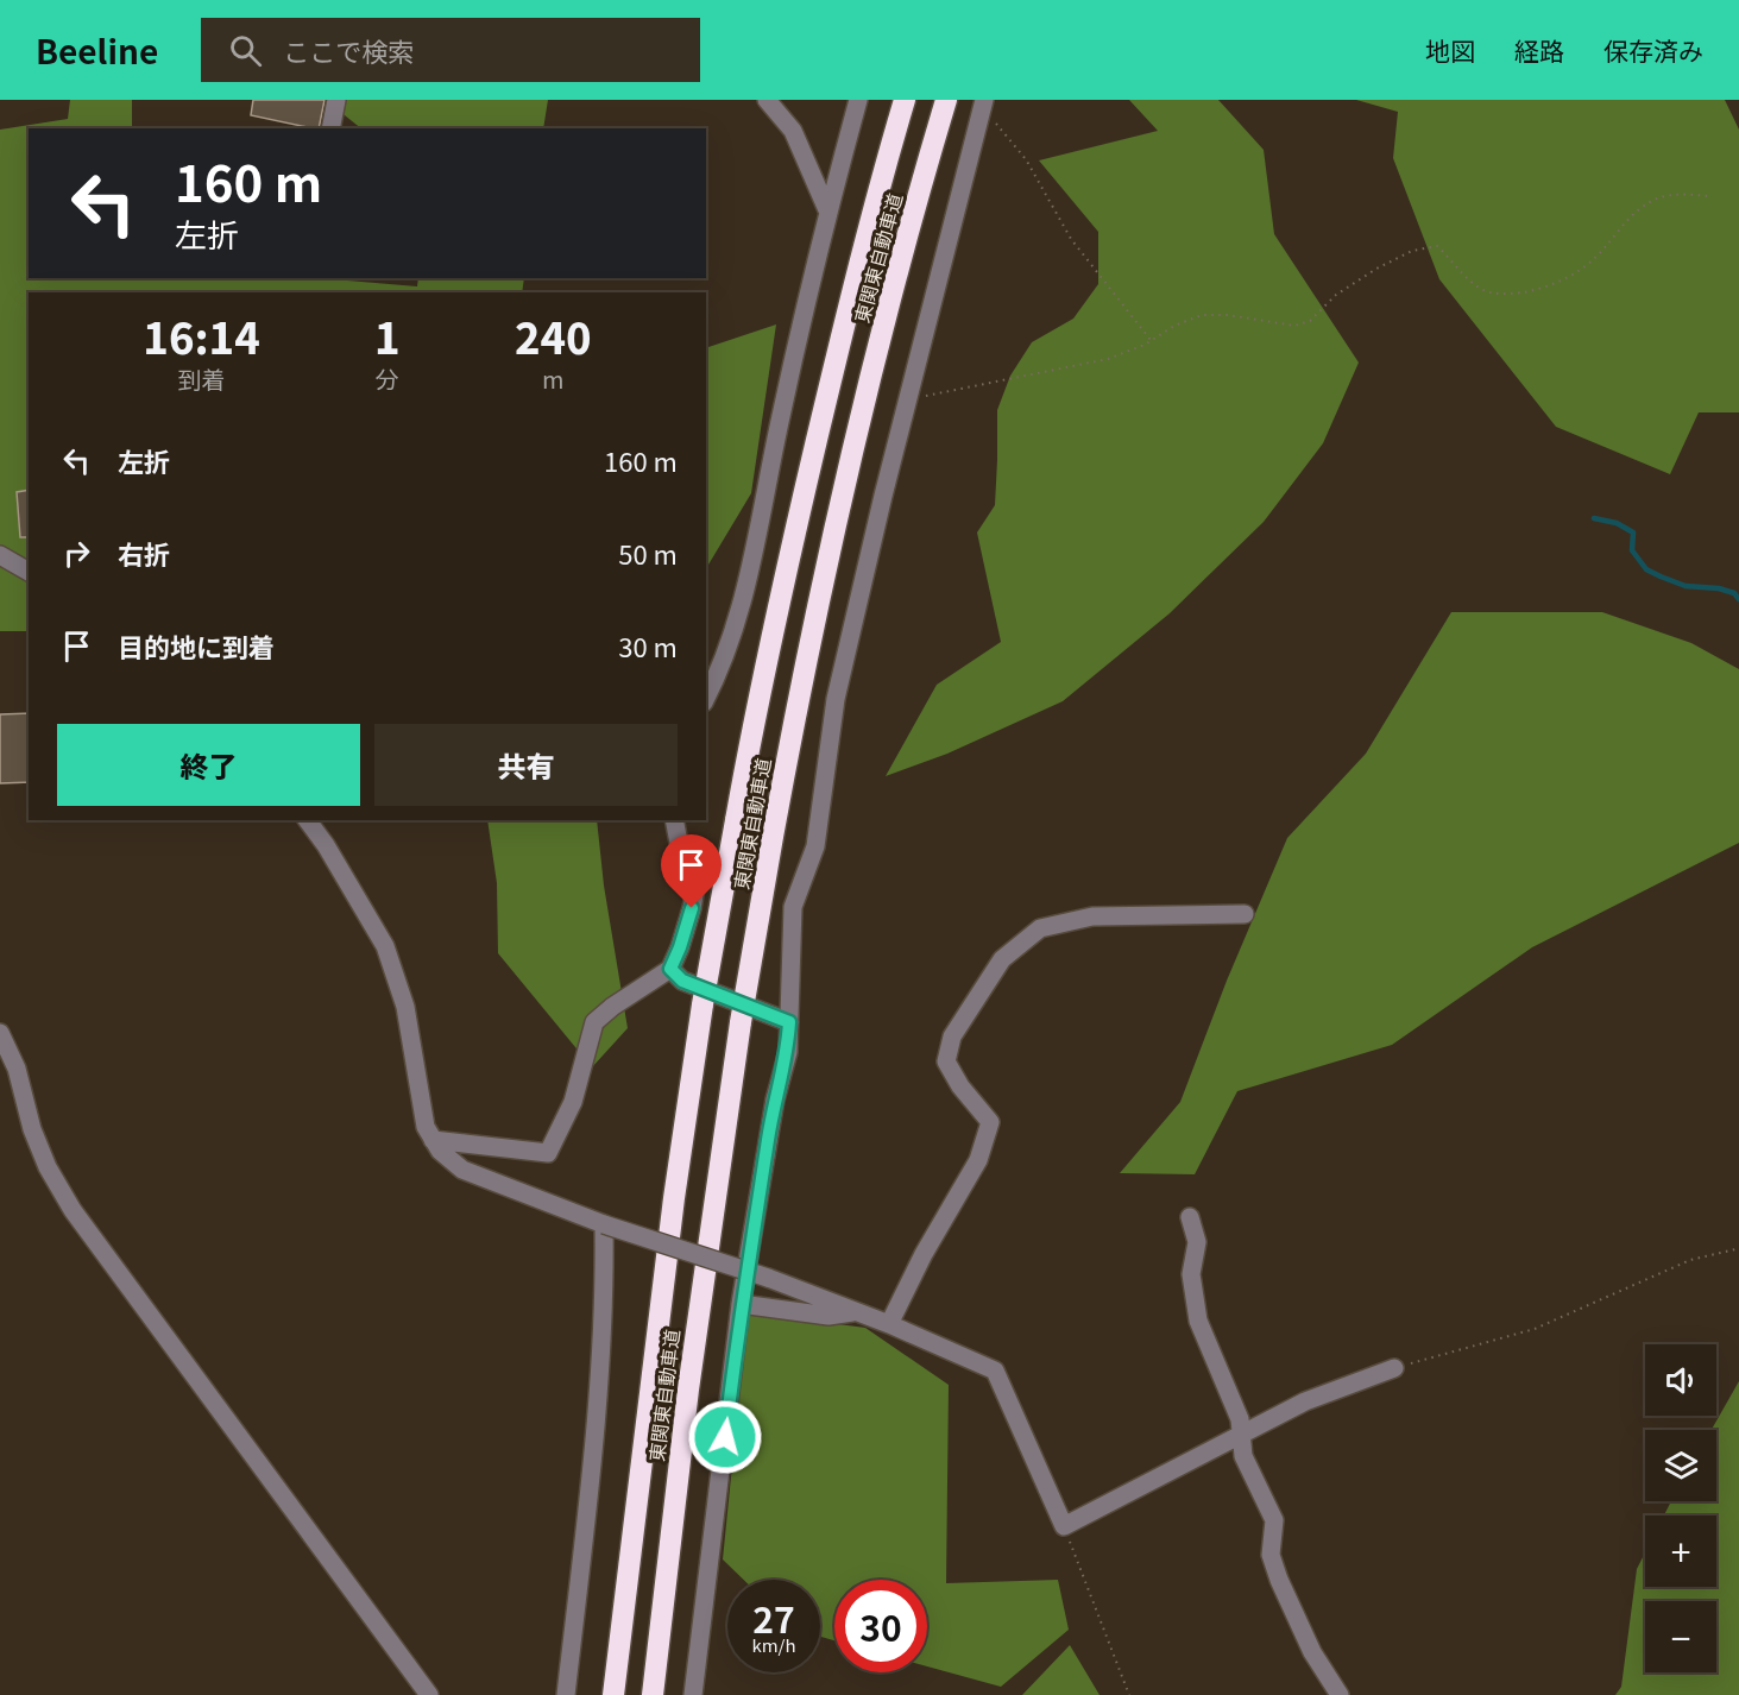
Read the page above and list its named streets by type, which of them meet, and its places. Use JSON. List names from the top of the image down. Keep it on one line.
{"streets":{"highway":["東関東自動車道"]},"page":{"header":"Beeline","search":"ここで検索","nav":["地図","経路","保存済み"],"turn":["160 m","左折"],"eta":["16:14","到着","1","分","240","m"],"list":[{"name":"左折","value":"160 m"},{"name":"右折","value":"50 m"},{"name":"目的地に到着","value":"30 m"}],"buttons":["終了","共有"],"map_buttons":["+","−"],"speed":"27 km/h","limit":"30"}}
